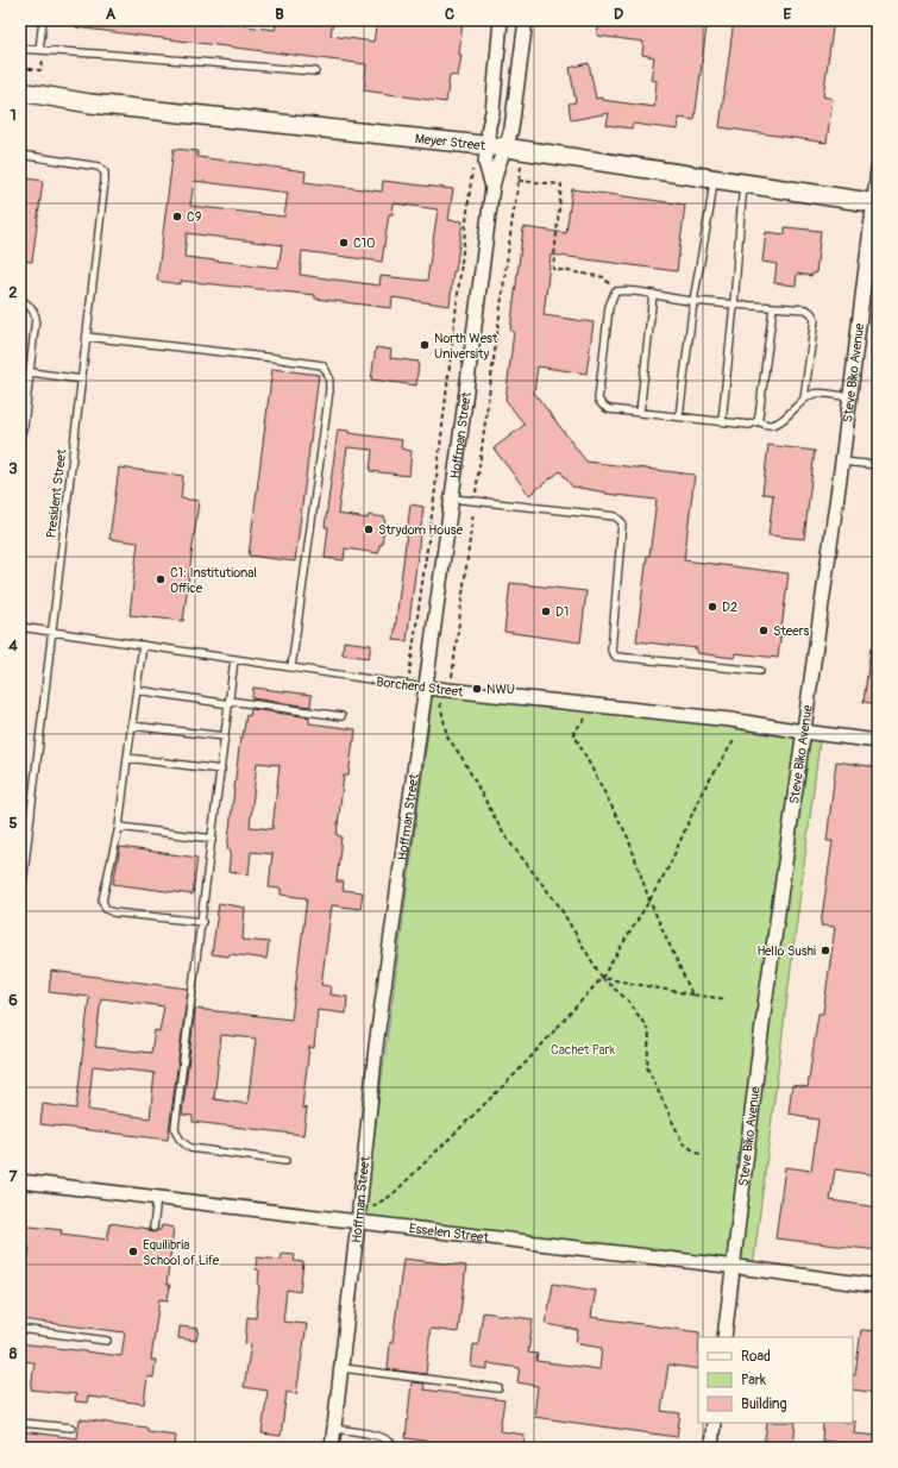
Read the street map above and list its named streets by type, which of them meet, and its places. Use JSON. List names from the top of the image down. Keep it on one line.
{"streets":{"street":["Meyer Street","Steve Biko Avenue","Hoffman Street","Borcherd Street","Esselen Street"],"lane":["President Street"]},"crossings":[["Meyer Street","Steve Biko Avenue"],["Meyer Street","Hoffman Street"],["Steve Biko Avenue","Borcherd Street"],["Steve Biko Avenue","Esselen Street"],["Hoffman Street","Borcherd Street"],["Hoffman Street","Esselen Street"],["President Street","Borcherd Street"]],"parks":["Cachet Park"],"places":["C9","C10","North West University","Strydom House","C1: Institutional Office","D2","D1","Steers","NWU","Hello Sushi","Equilibria School of Life"],"legend":["Road","Park","Building"],"grid":{"columns":["A","B","C","D","E"],"rows":["1","2","3","4","5","6","7","8"]}}
